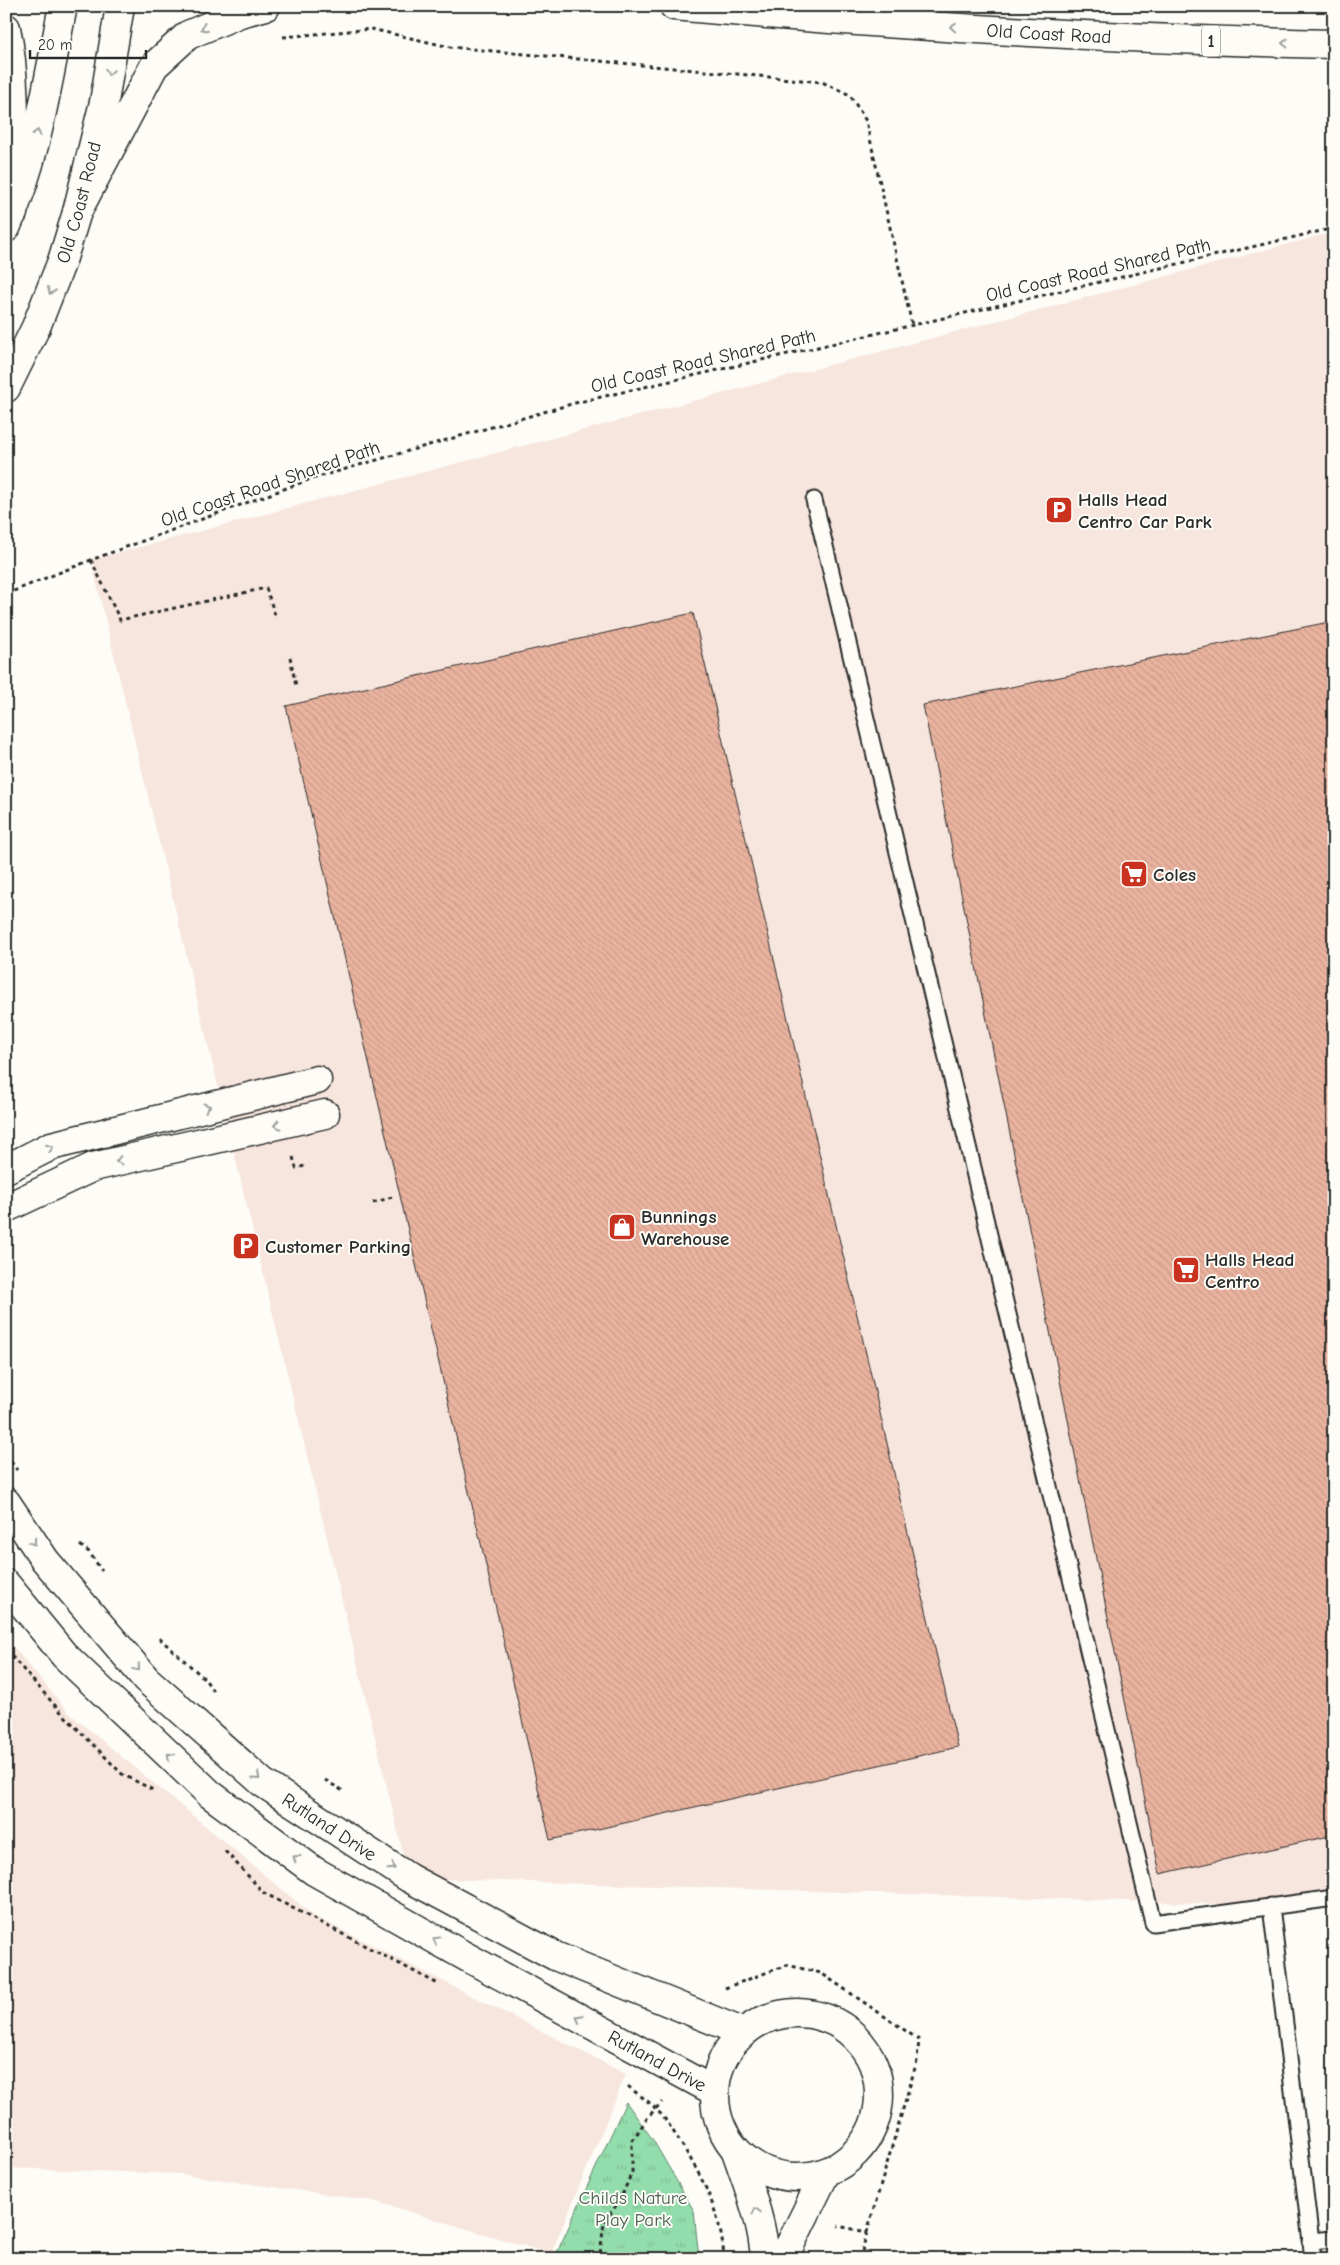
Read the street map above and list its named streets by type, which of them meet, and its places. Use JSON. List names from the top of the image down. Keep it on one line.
{"streets":{"main road":["Old Coast Road","1","Rutland Drive"],"path":["Old Coast Road Shared Path"]},"parks":["Childs Nature Play Park"],"places":{"parking":["Halls Head Centro Car Park","Customer Parking"],"supermarket":["Coles","Halls Head Centro"],"shop":["Bunnings Warehouse"]},"scale_bar":"20 m"}
